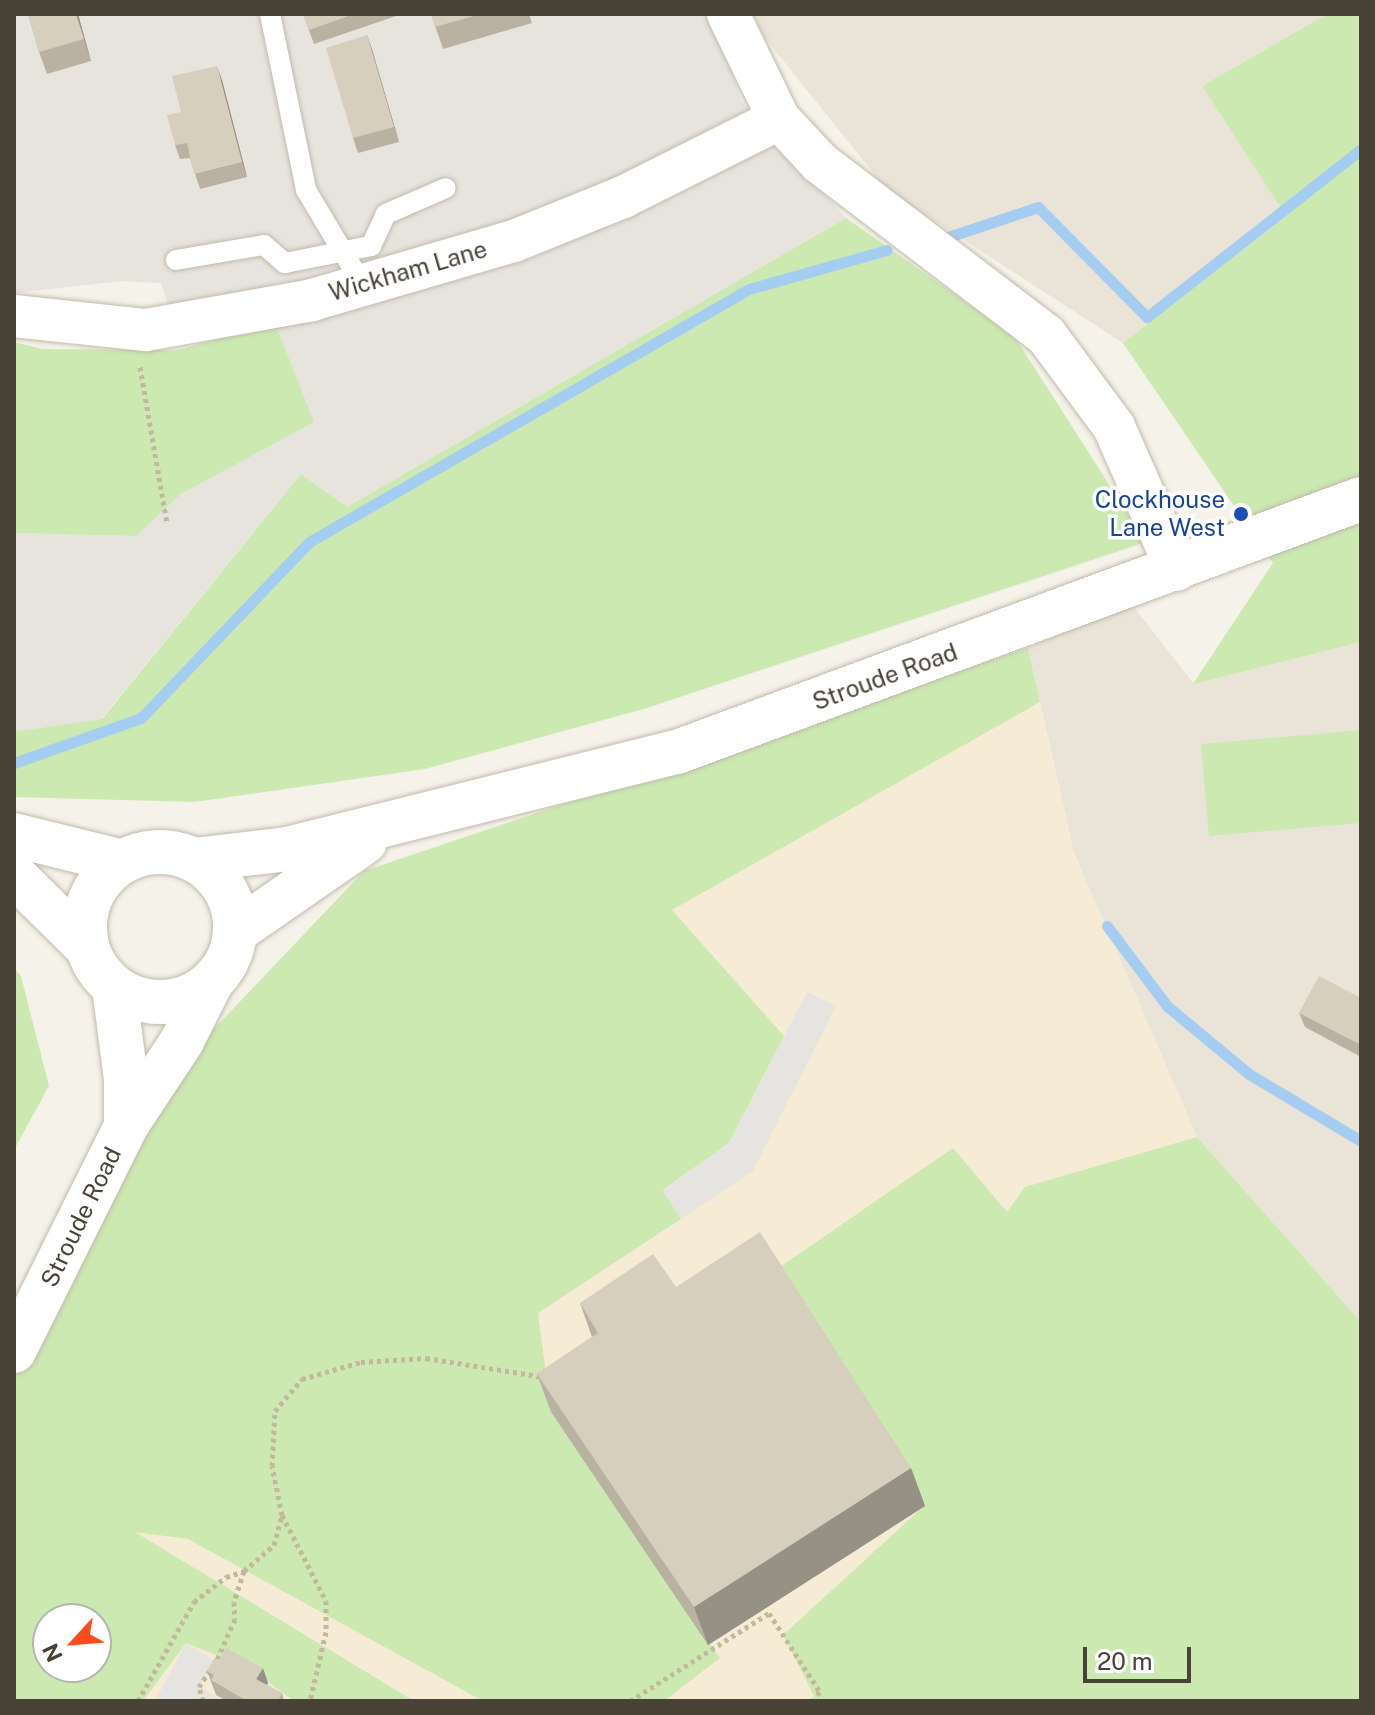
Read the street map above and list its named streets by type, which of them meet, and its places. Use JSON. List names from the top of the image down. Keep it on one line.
{"streets":{"street":["Wickham Lane","Stroude Road"]},"places":["Clockhouse Lane West"],"scale_bar":"20 m","north":"bottom left"}
